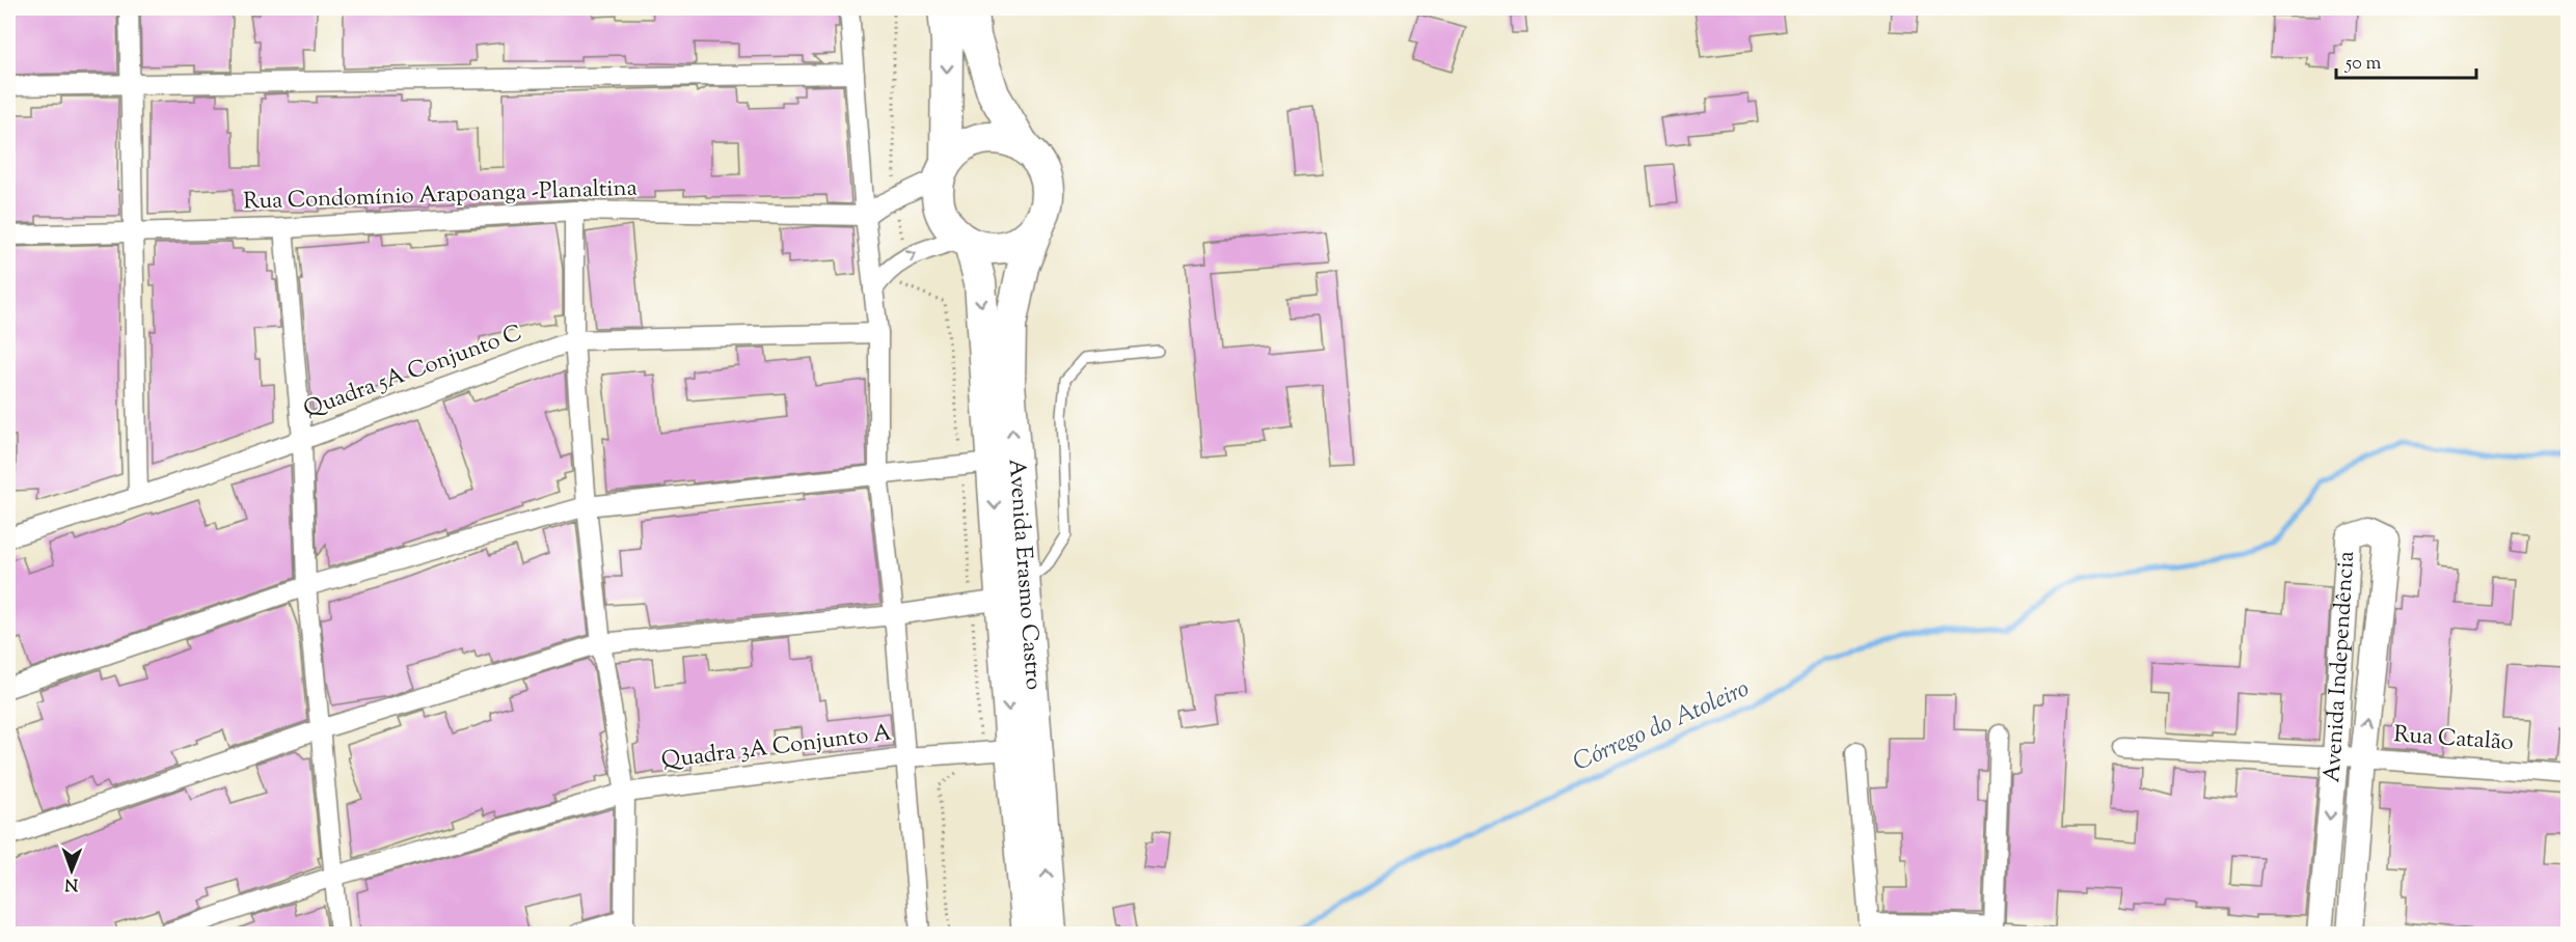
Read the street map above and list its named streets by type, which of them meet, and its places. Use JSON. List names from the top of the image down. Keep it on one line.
{"streets":{"main road":["Avenida Erasmo Castro"],"street":["Rua Condomínio Arapoanga -Planaltina","Quadra 5A Conjunto C","Avenida Independência","Rua Catalão","Quadra 3A Conjunto A"]},"crossings":[["Rua Condomínio Arapoanga -Planaltina","Quadra 3A Conjunto A"],["Quadra 5A Conjunto C","Quadra 3A Conjunto A"],["Avenida Independência","Rua Catalão"]],"water":["Córrego do Atoleiro"],"scale_bar":"50 m","north":"bottom"}
